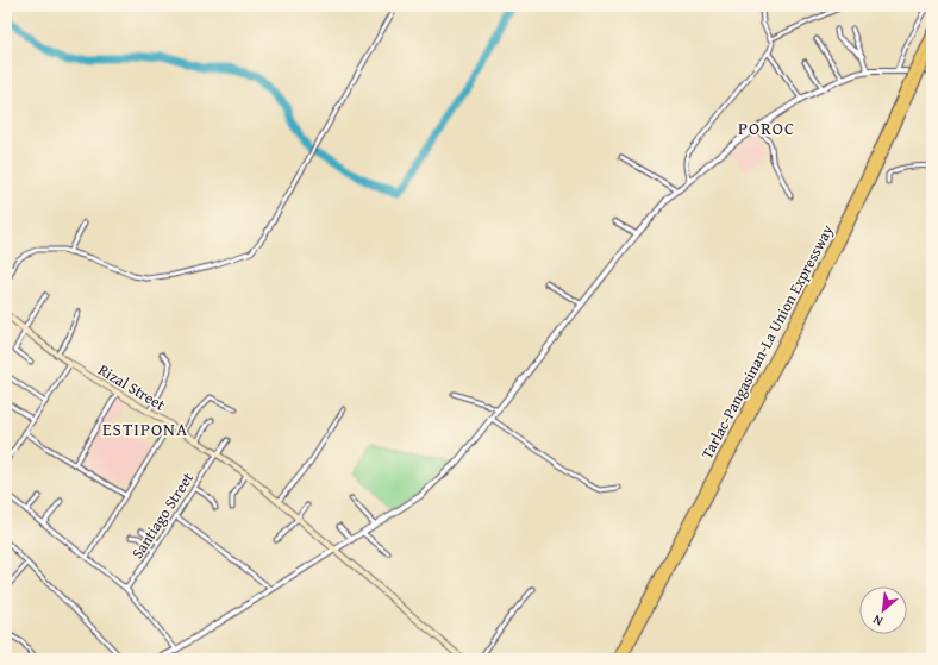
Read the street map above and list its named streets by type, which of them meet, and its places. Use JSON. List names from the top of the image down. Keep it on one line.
{"streets":{"highway":["Tarlac-Pangasinan-La Union Expressway"],"main road":["Rizal Street"],"street":["Santiago Street"]},"crossings":[["Rizal Street","Santiago Street"]],"districts":["POROC","ESTIPONA"],"north":"bottom left"}
